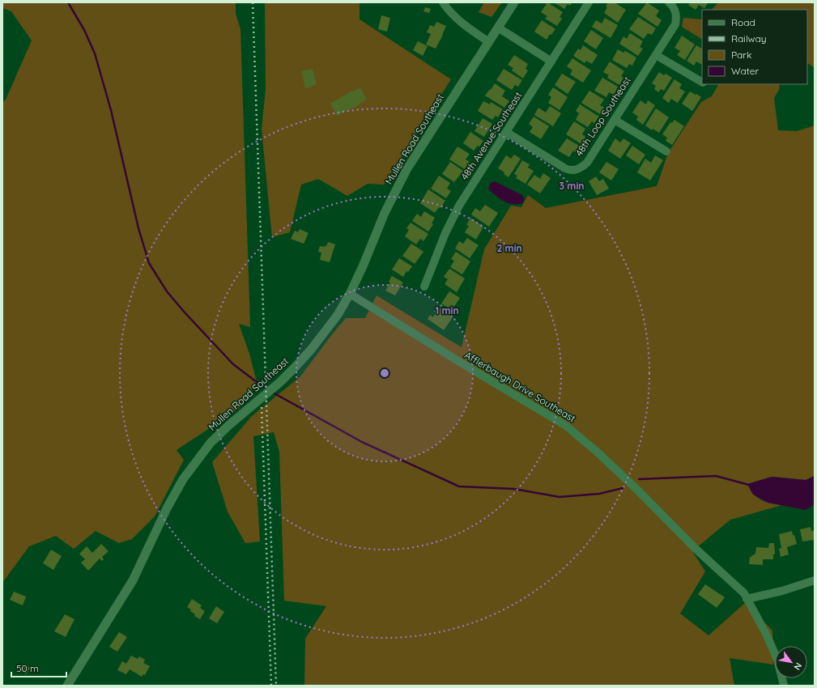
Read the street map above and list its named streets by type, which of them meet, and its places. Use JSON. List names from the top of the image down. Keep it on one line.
{"streets":{"street":["48th Loop Southeast","48th Avenue Southeast","Mullen Road Southeast","Afflerbaugh Drive Southeast"]},"crossings":[["48th Loop Southeast","48th Avenue Southeast"],["Mullen Road Southeast","Afflerbaugh Drive Southeast"]],"legend":["Road","Railway","Park","Water"],"scale_bar":"50 m","north":"bottom right","rings":["3 min","2 min","1 min"]}
